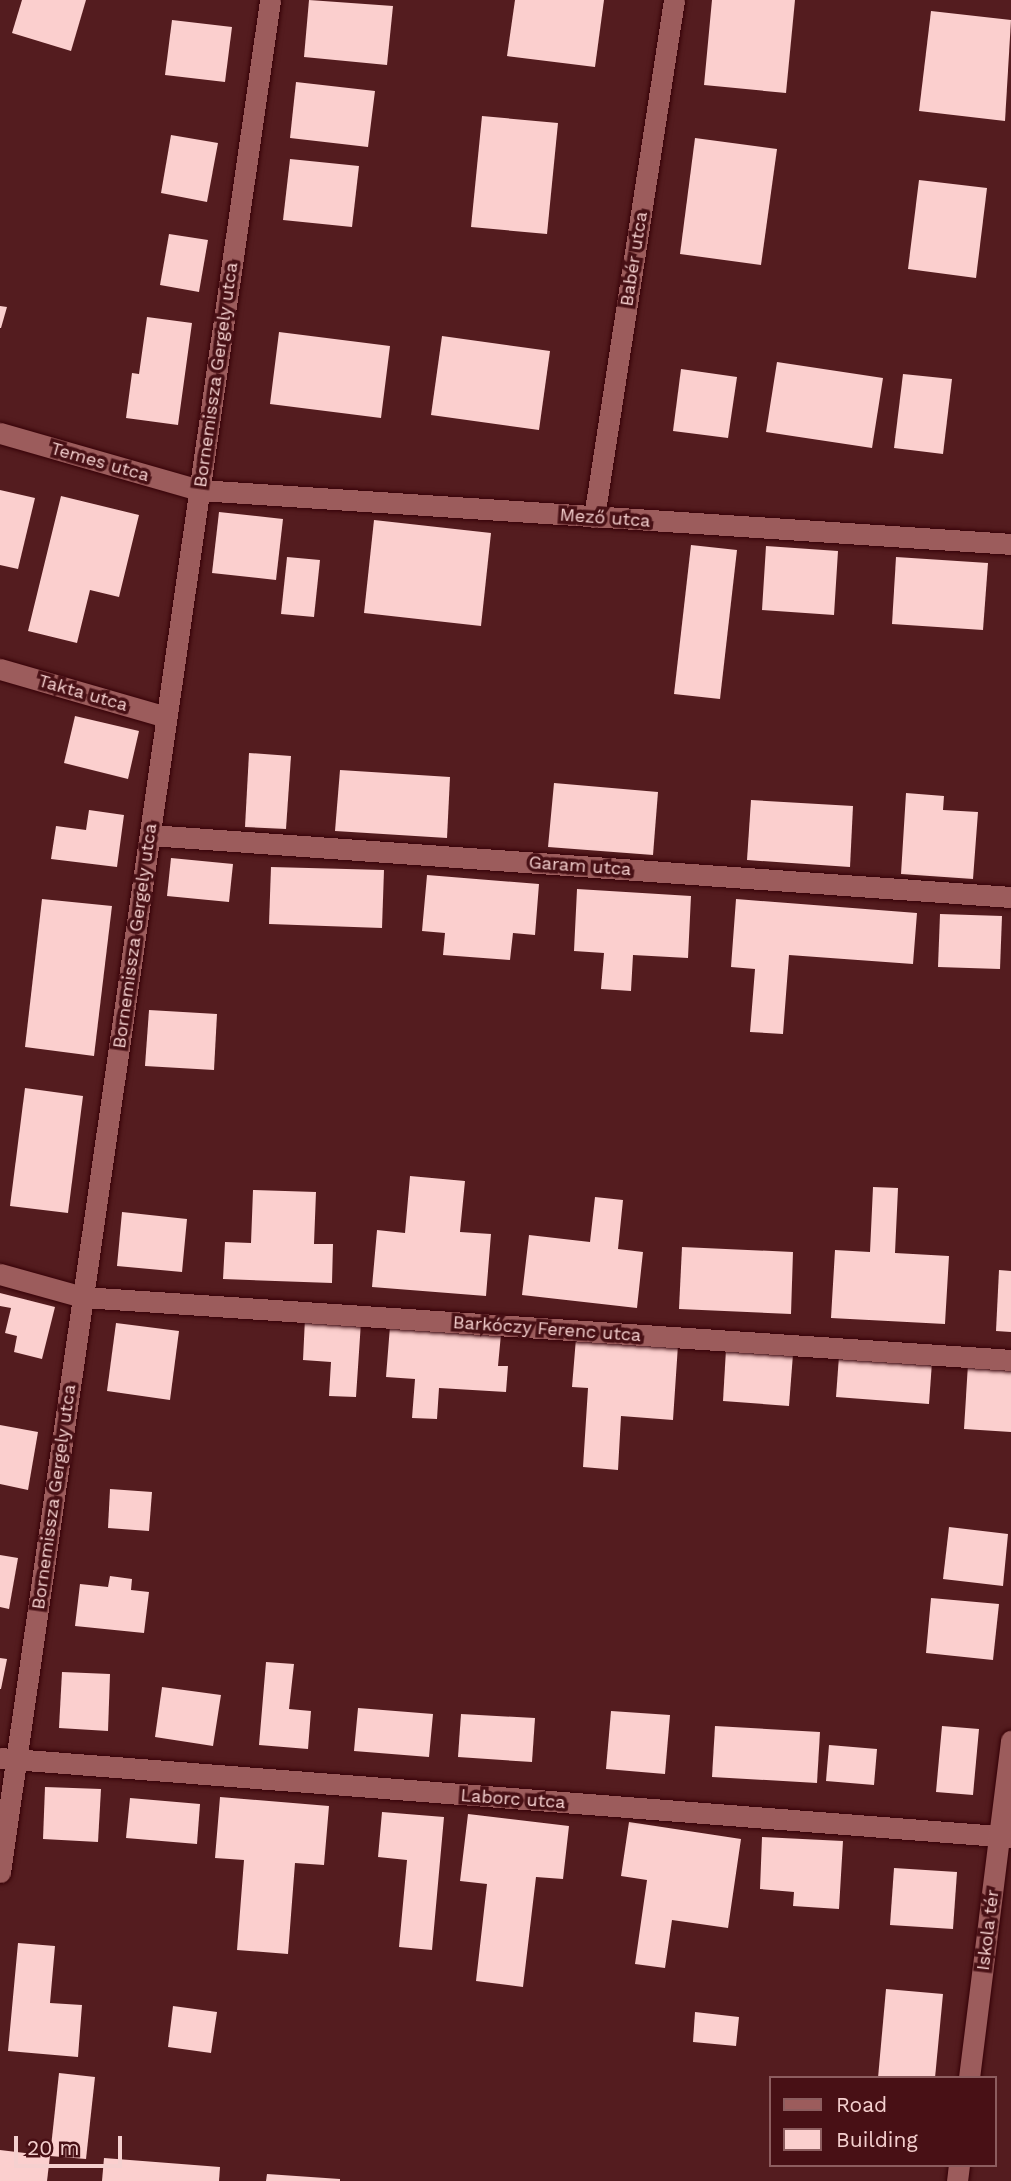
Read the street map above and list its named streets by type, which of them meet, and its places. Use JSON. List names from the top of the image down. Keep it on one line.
{"streets":{"street":["Babér utca","Bornemissza Gergely utca","Temes utca","Mező utca","Takta utca","Garam utca","Barkóczy Ferenc utca","Laborc utca","Iskola tér"]},"crossings":[["Babér utca","Mező utca"],["Bornemissza Gergely utca","Temes utca"],["Bornemissza Gergely utca","Mező utca"],["Bornemissza Gergely utca","Takta utca"],["Bornemissza Gergely utca","Garam utca"],["Bornemissza Gergely utca","Barkóczy Ferenc utca"],["Bornemissza Gergely utca","Laborc utca"],["Temes utca","Mező utca"],["Laborc utca","Iskola tér"]],"legend":["Road","Building"],"scale_bar":"20 m"}
